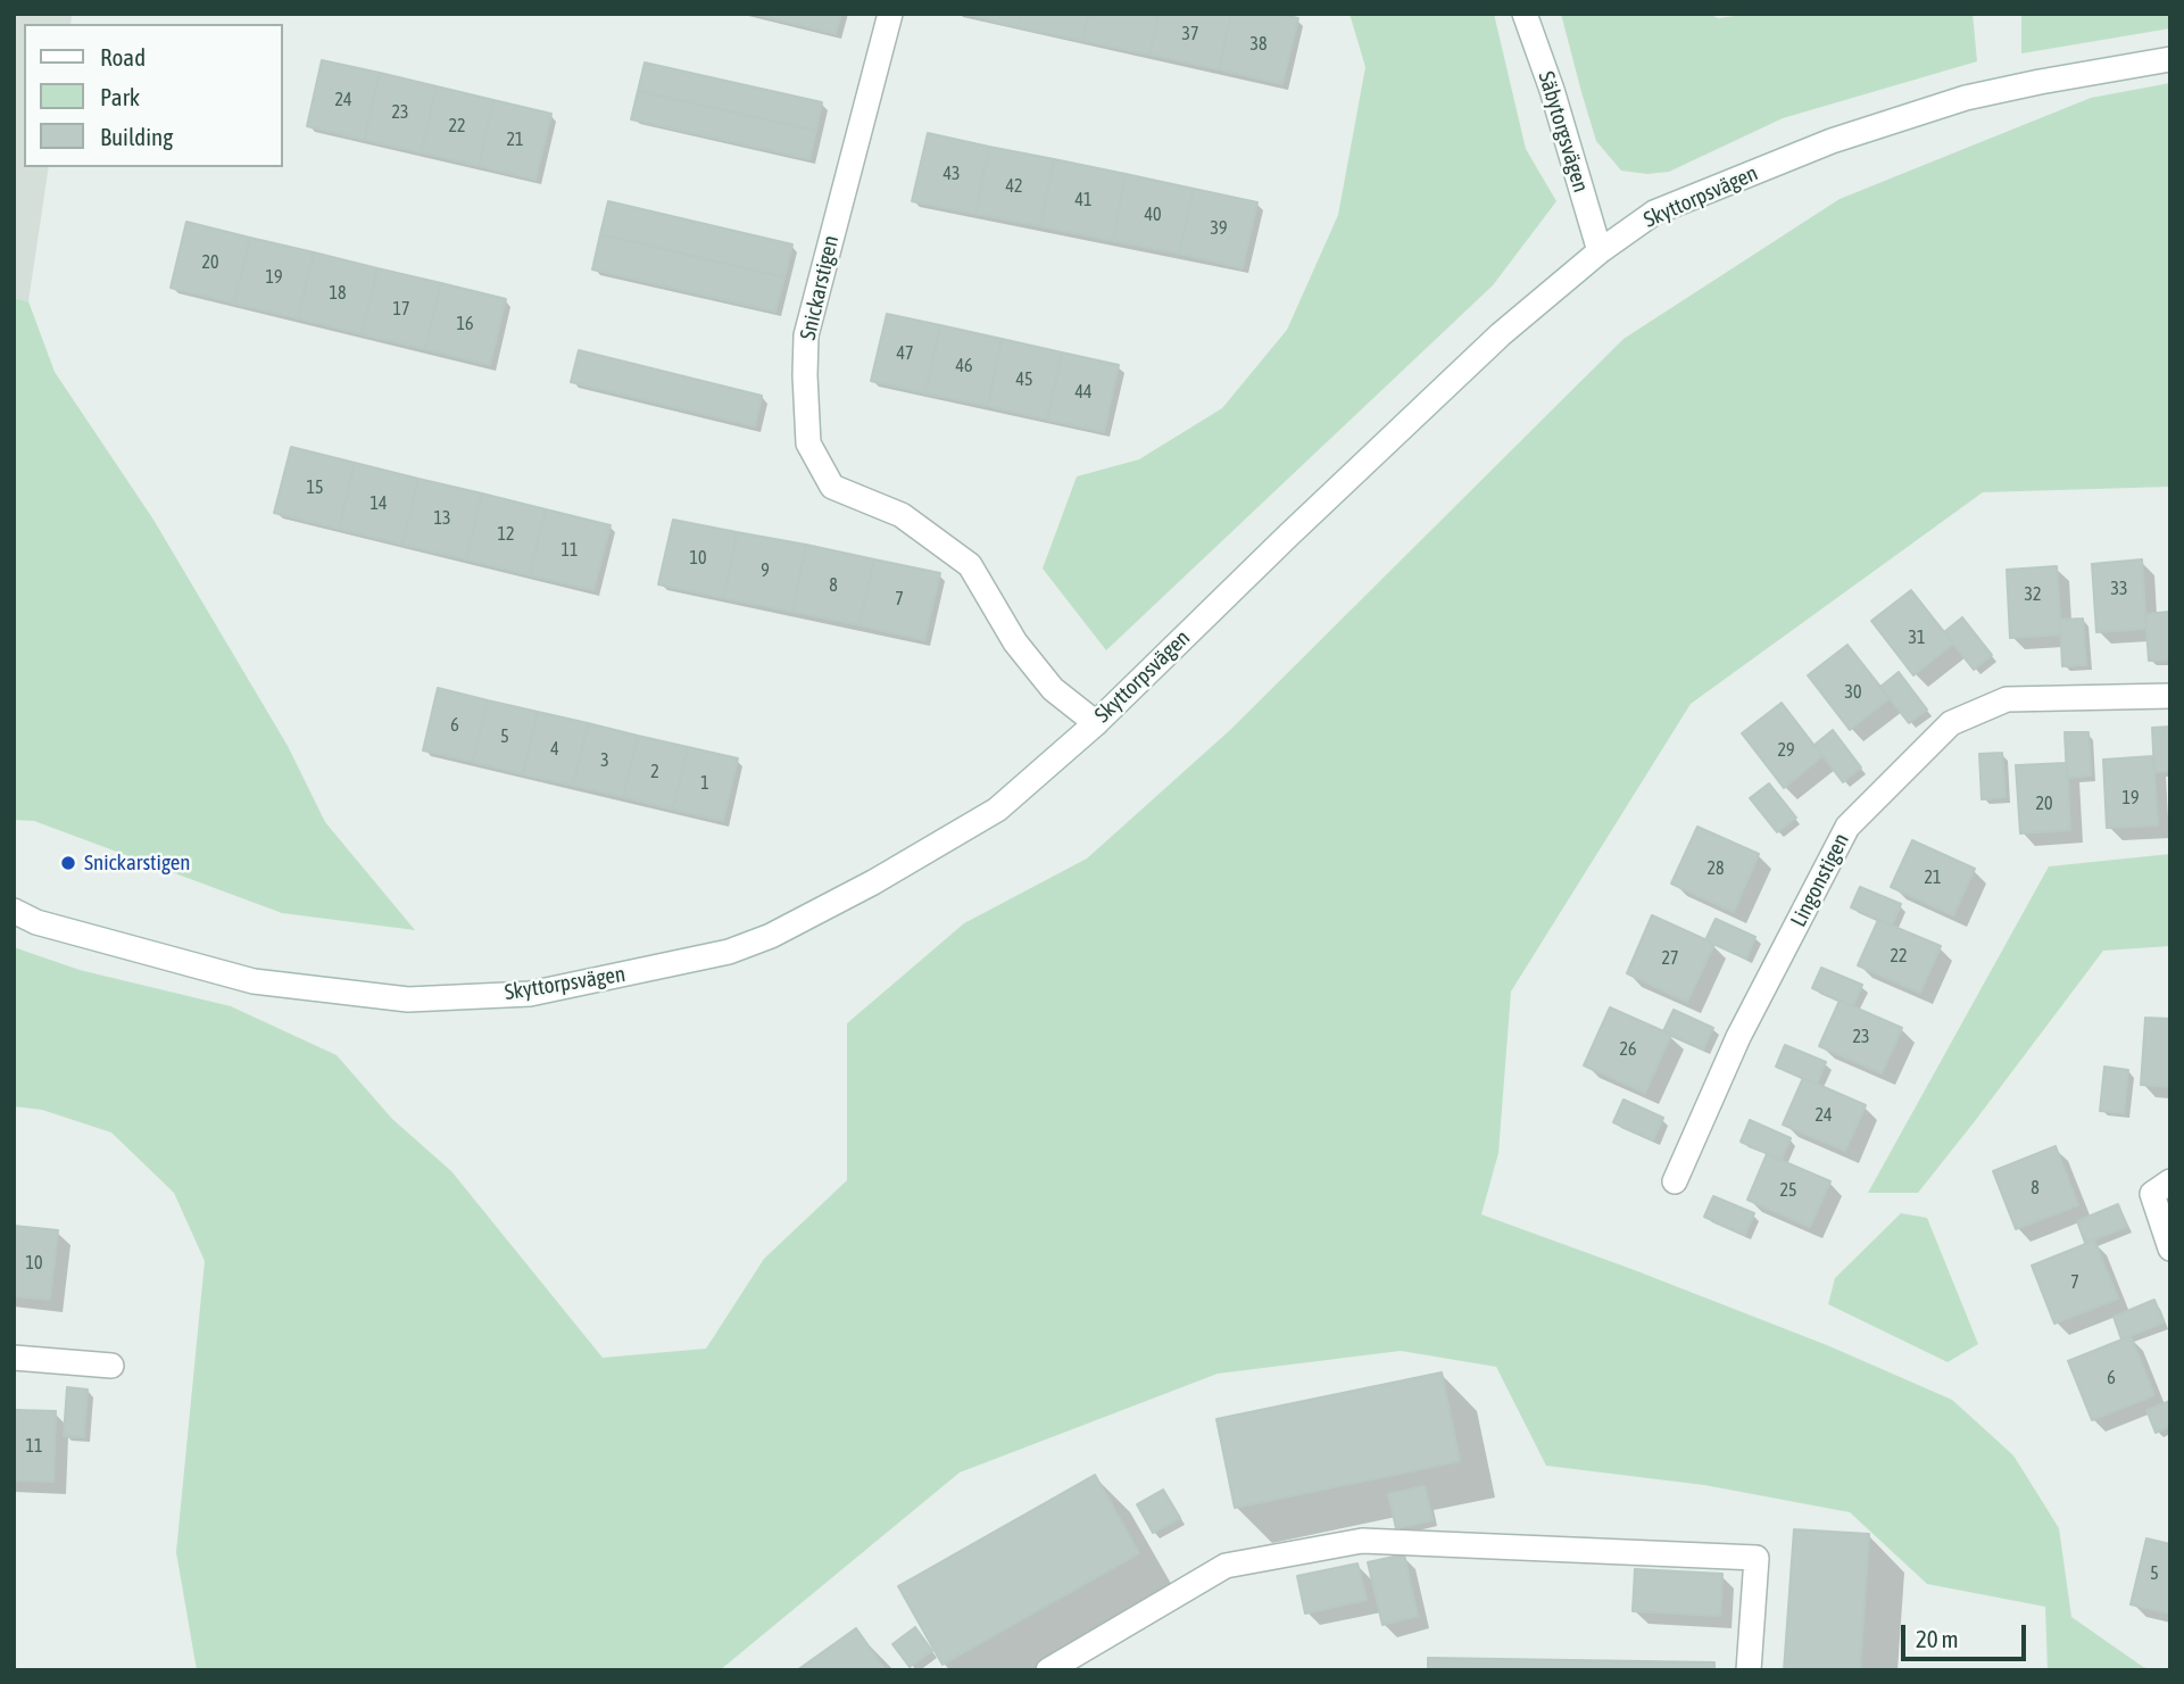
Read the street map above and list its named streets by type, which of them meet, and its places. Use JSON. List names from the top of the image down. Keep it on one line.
{"streets":{"street":["Säbytorgsvägen","Skyttorpsvägen","Snickarstigen","Lingonstigen"]},"crossings":[["Säbytorgsvägen","Skyttorpsvägen"],["Skyttorpsvägen","Snickarstigen"]],"places":["Snickarstigen"],"house_numbers":["37","38","24","23","22","21","43","42","41","40","39","20","19","18","17","16","47","46","45","44","15","14","13","12","11","10","9","8","33","32","7","31","30","6","5","4","29","3","2","1","19","20","28","21","22","27","23","26","24","8","25","10","7","6","11","5"],"legend":["Road","Park","Building"],"scale_bar":"20 m"}
